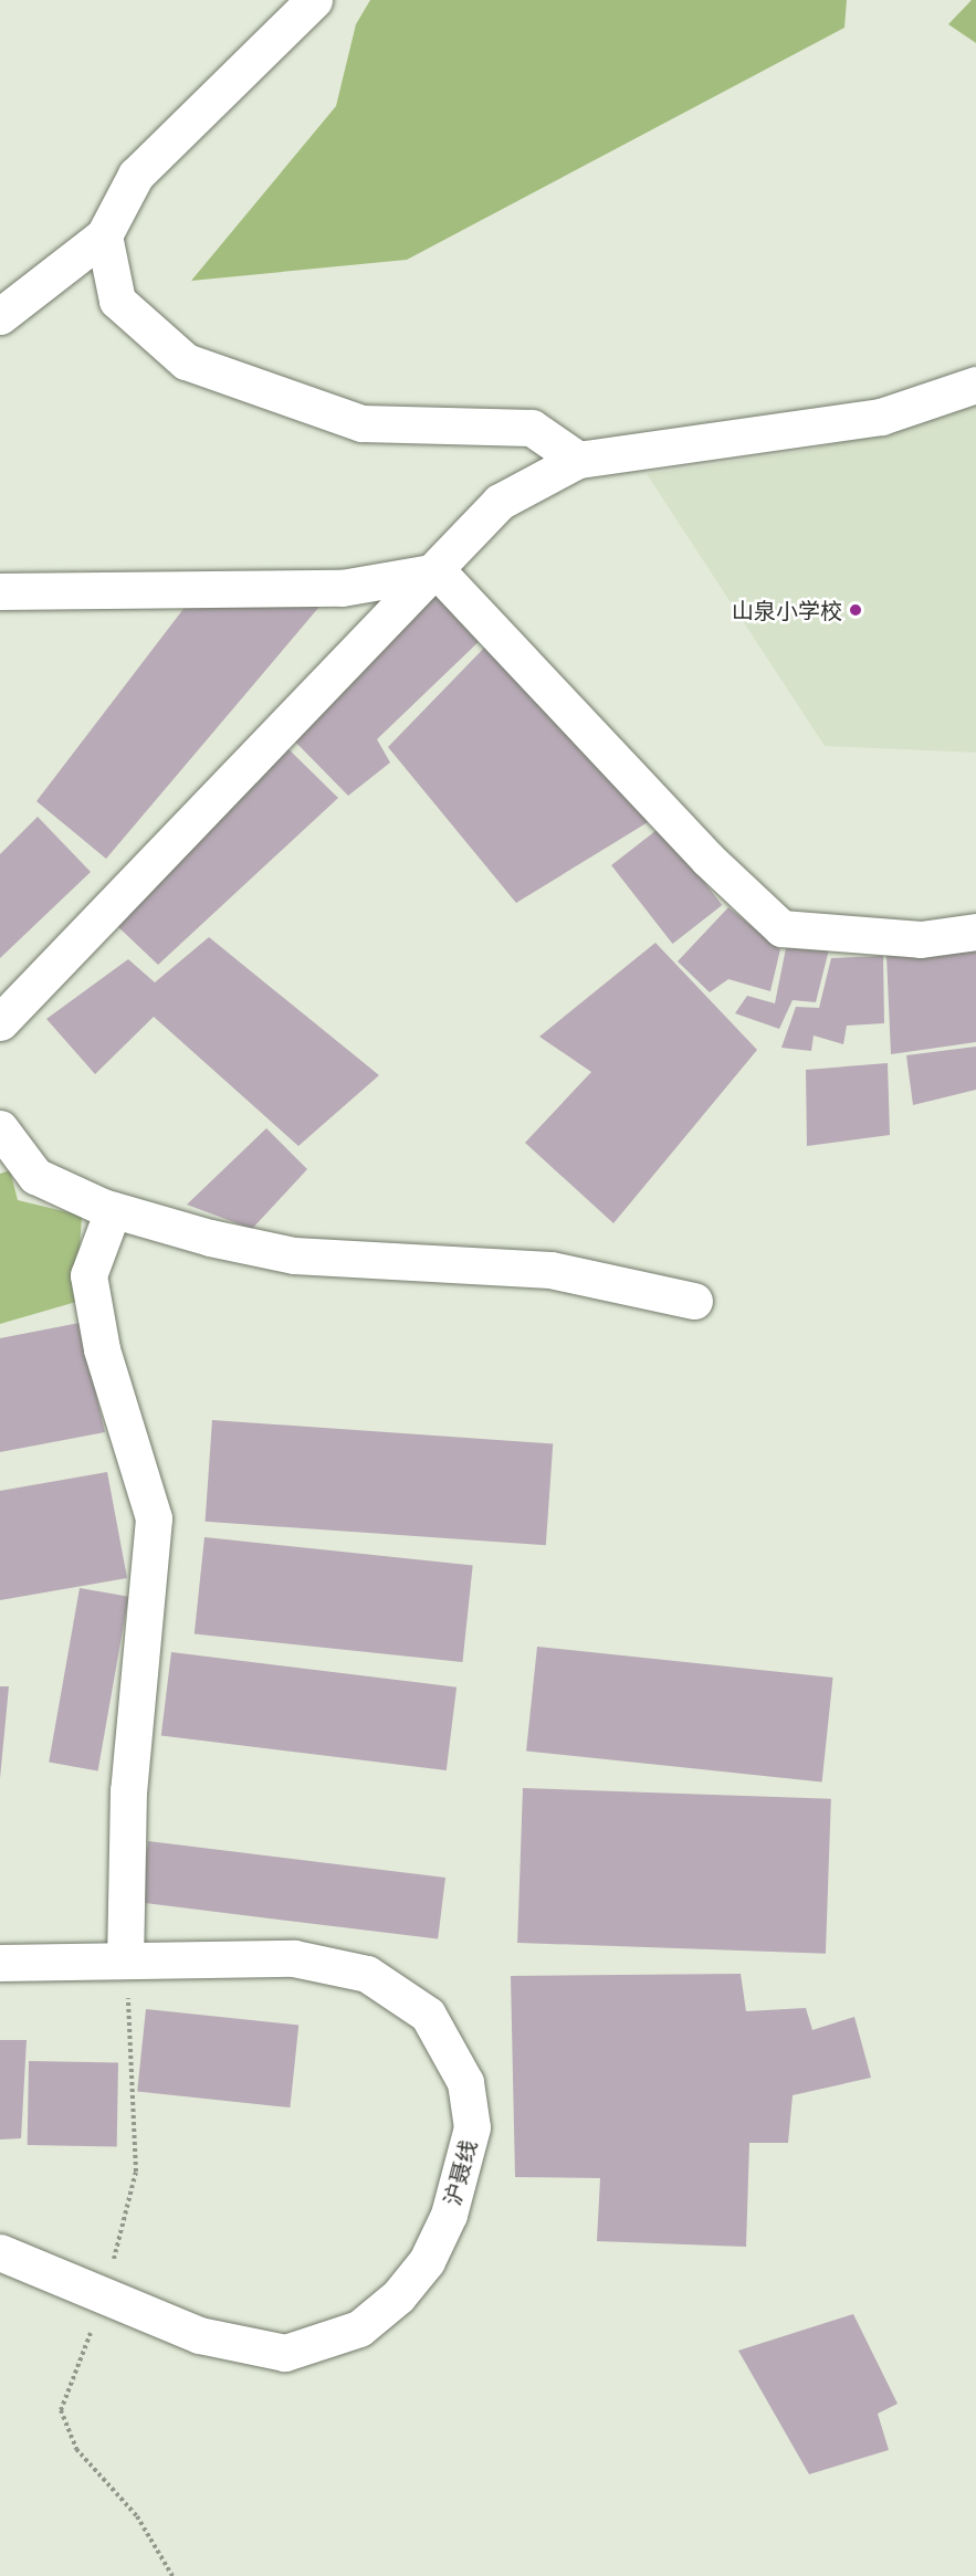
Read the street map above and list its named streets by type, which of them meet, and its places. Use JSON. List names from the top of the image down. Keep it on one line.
{"streets":{"main road":["沪聂线"]},"places":["山泉小学校"]}
